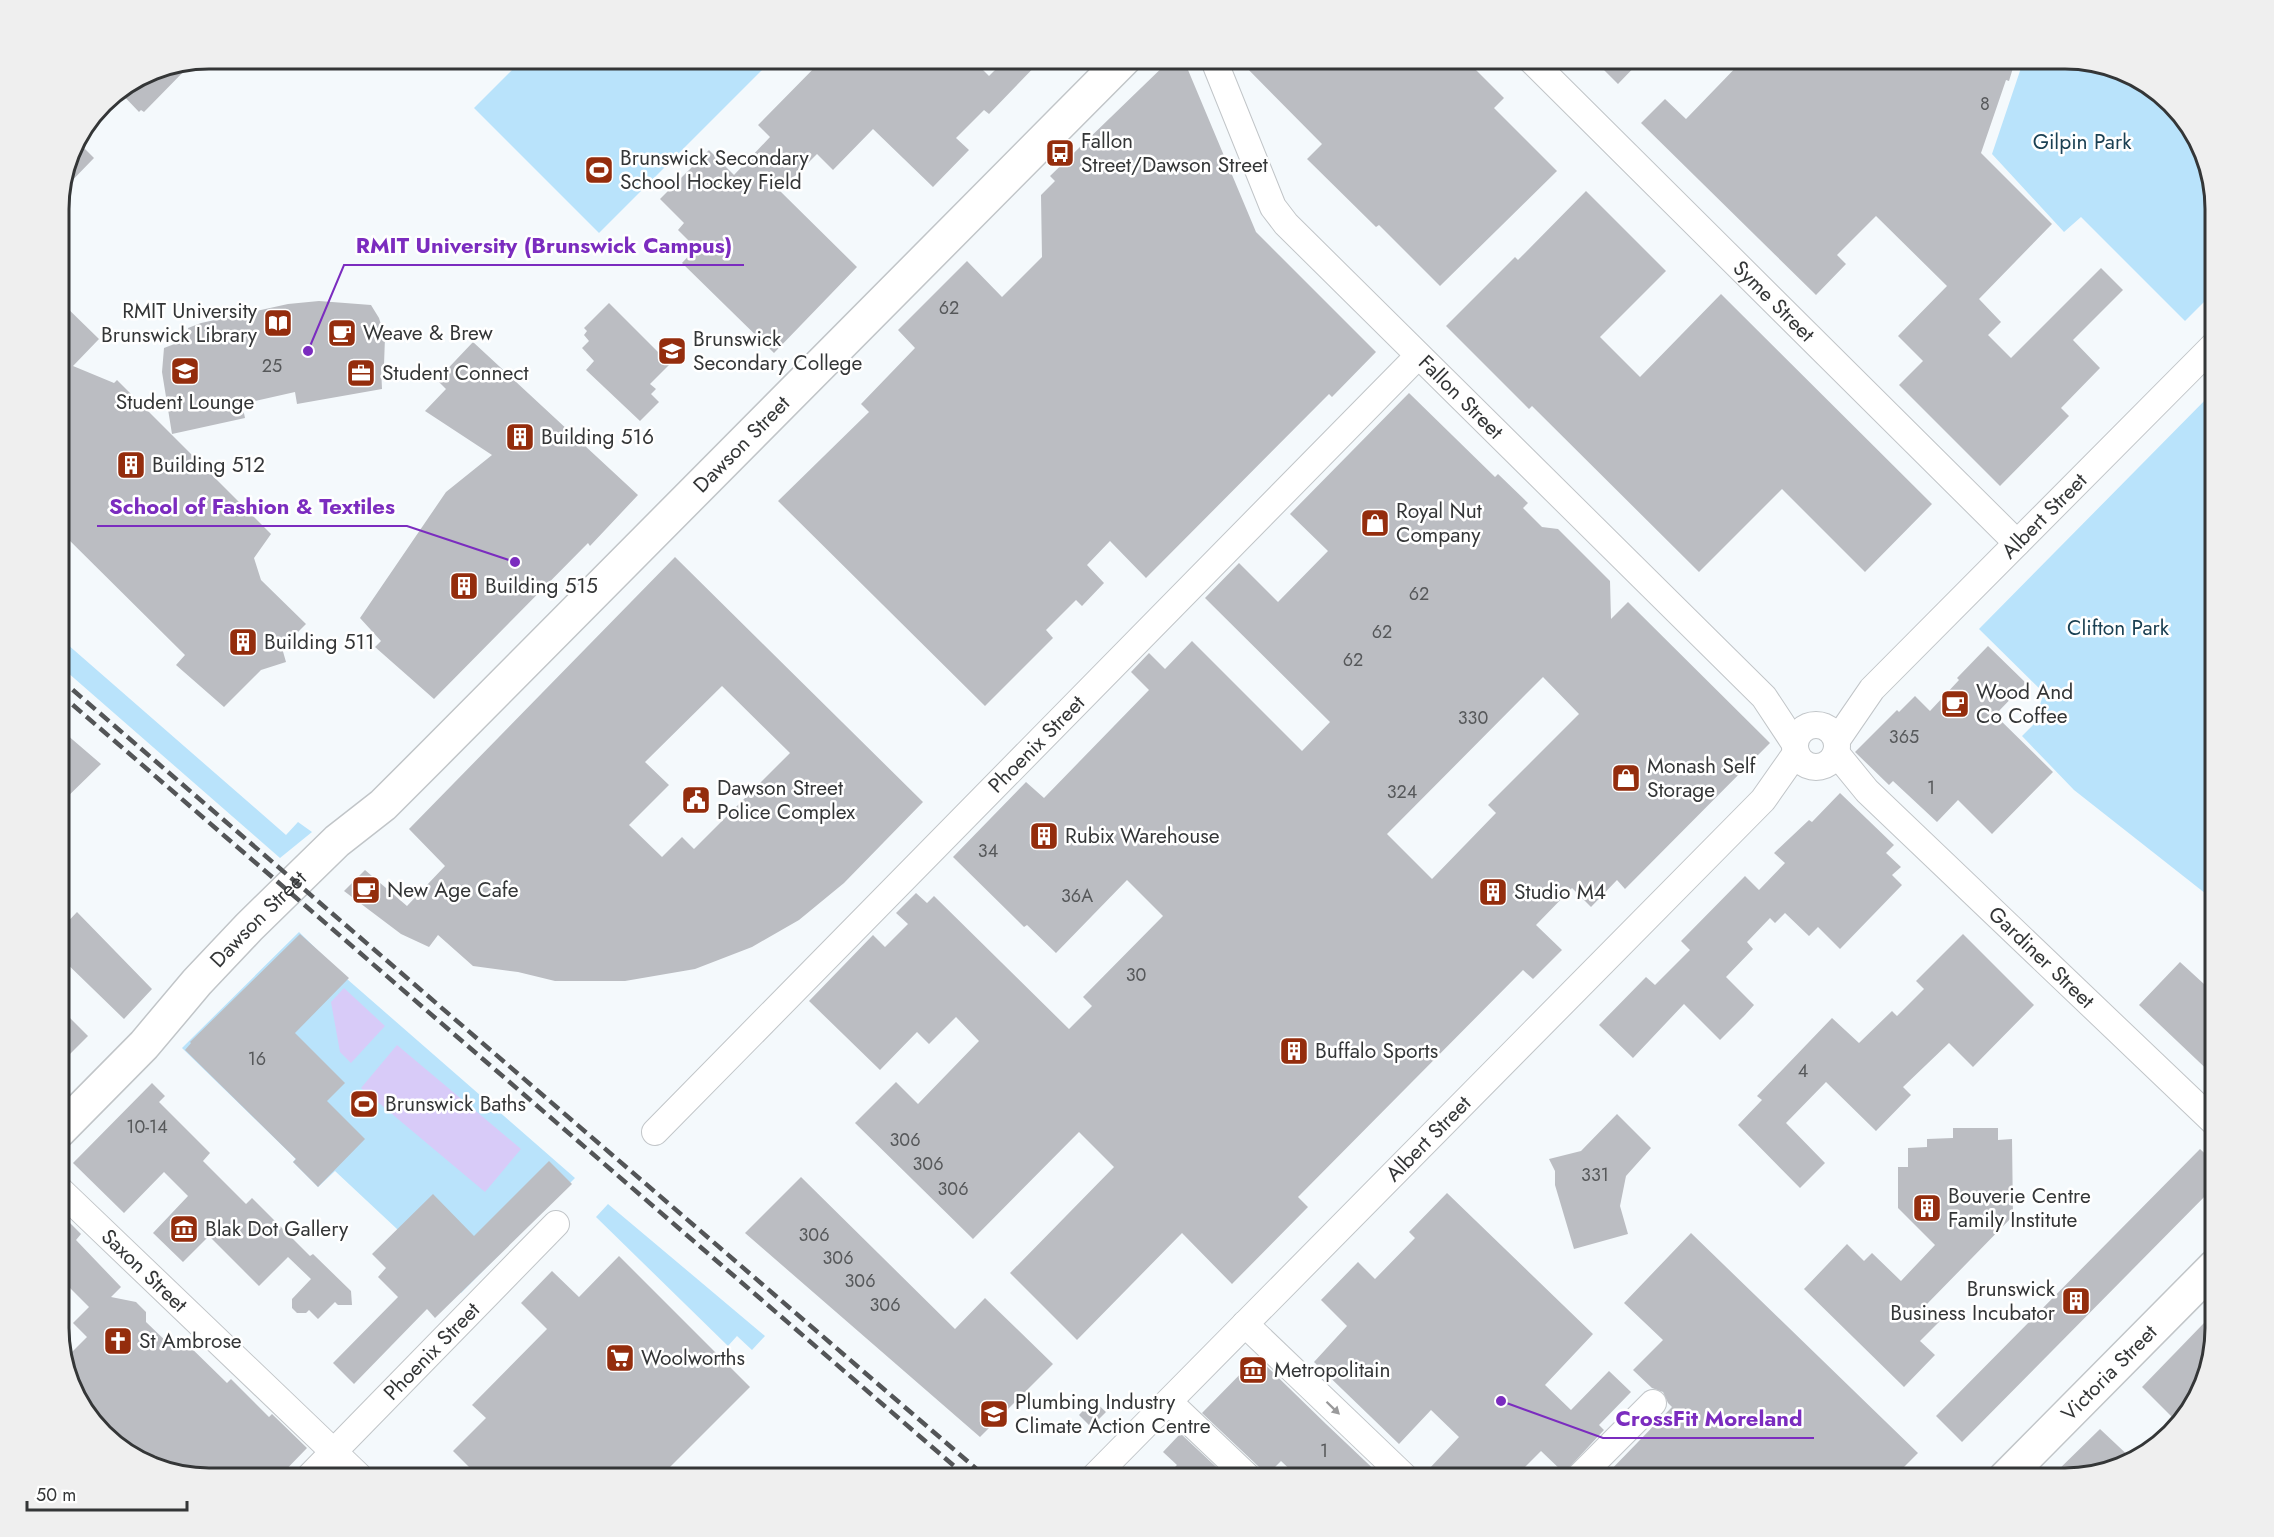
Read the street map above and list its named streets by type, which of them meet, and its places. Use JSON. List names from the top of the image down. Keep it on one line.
{"streets":{"street":["Syme Street","Fallon Street","Dawson Street","Albert Street","Phoenix Street","Gardiner Street","Saxon Street","Victoria Street"]},"crossings":[["Syme Street","Albert Street"],["Fallon Street","Albert Street"],["Fallon Street","Phoenix Street"],["Fallon Street","Gardiner Street"],["Albert Street","Gardiner Street"],["Phoenix Street","Saxon Street"]],"parks":["Gilpin Park","Clifton Park"],"places":{"bus stop":["Fallon Street/Dawson Street"],"sports":["Brunswick Secondary School Hockey Field","Brunswick Baths"],"library":["RMIT University Brunswick Library"],"cafe":["Weave & Brew","Wood And Co Coffee","New Age Cafe"],"other":["RMIT University (Brunswick Campus)","School of Fashion & Textiles","CrossFit Moreland"],"school or university":["Brunswick Secondary College","Student Lounge","Plumbing Industry Climate Action Centre"],"office":["Student Connect"],"building":["Building 516","Building 512","Building 515","Building 511","Rubix Warehouse","Studio M4","Buffalo Sports","Bouverie Centre Family Institute","Brunswick Business Incubator"],"shop":["Royal Nut Company","Monash Self Storage"],"public building":["Dawson Street Police Complex"],"museum":["Blak Dot Gallery","Metropolitain"],"church":["St Ambrose"],"supermarket":["Woolworths"]},"house_numbers":["8","62","25","62","62","62","330","365","1","324","34","36A","30","16","4","10-14","306","306","331","306","306","306","306","306","1"],"scale_bar":"50 m"}
